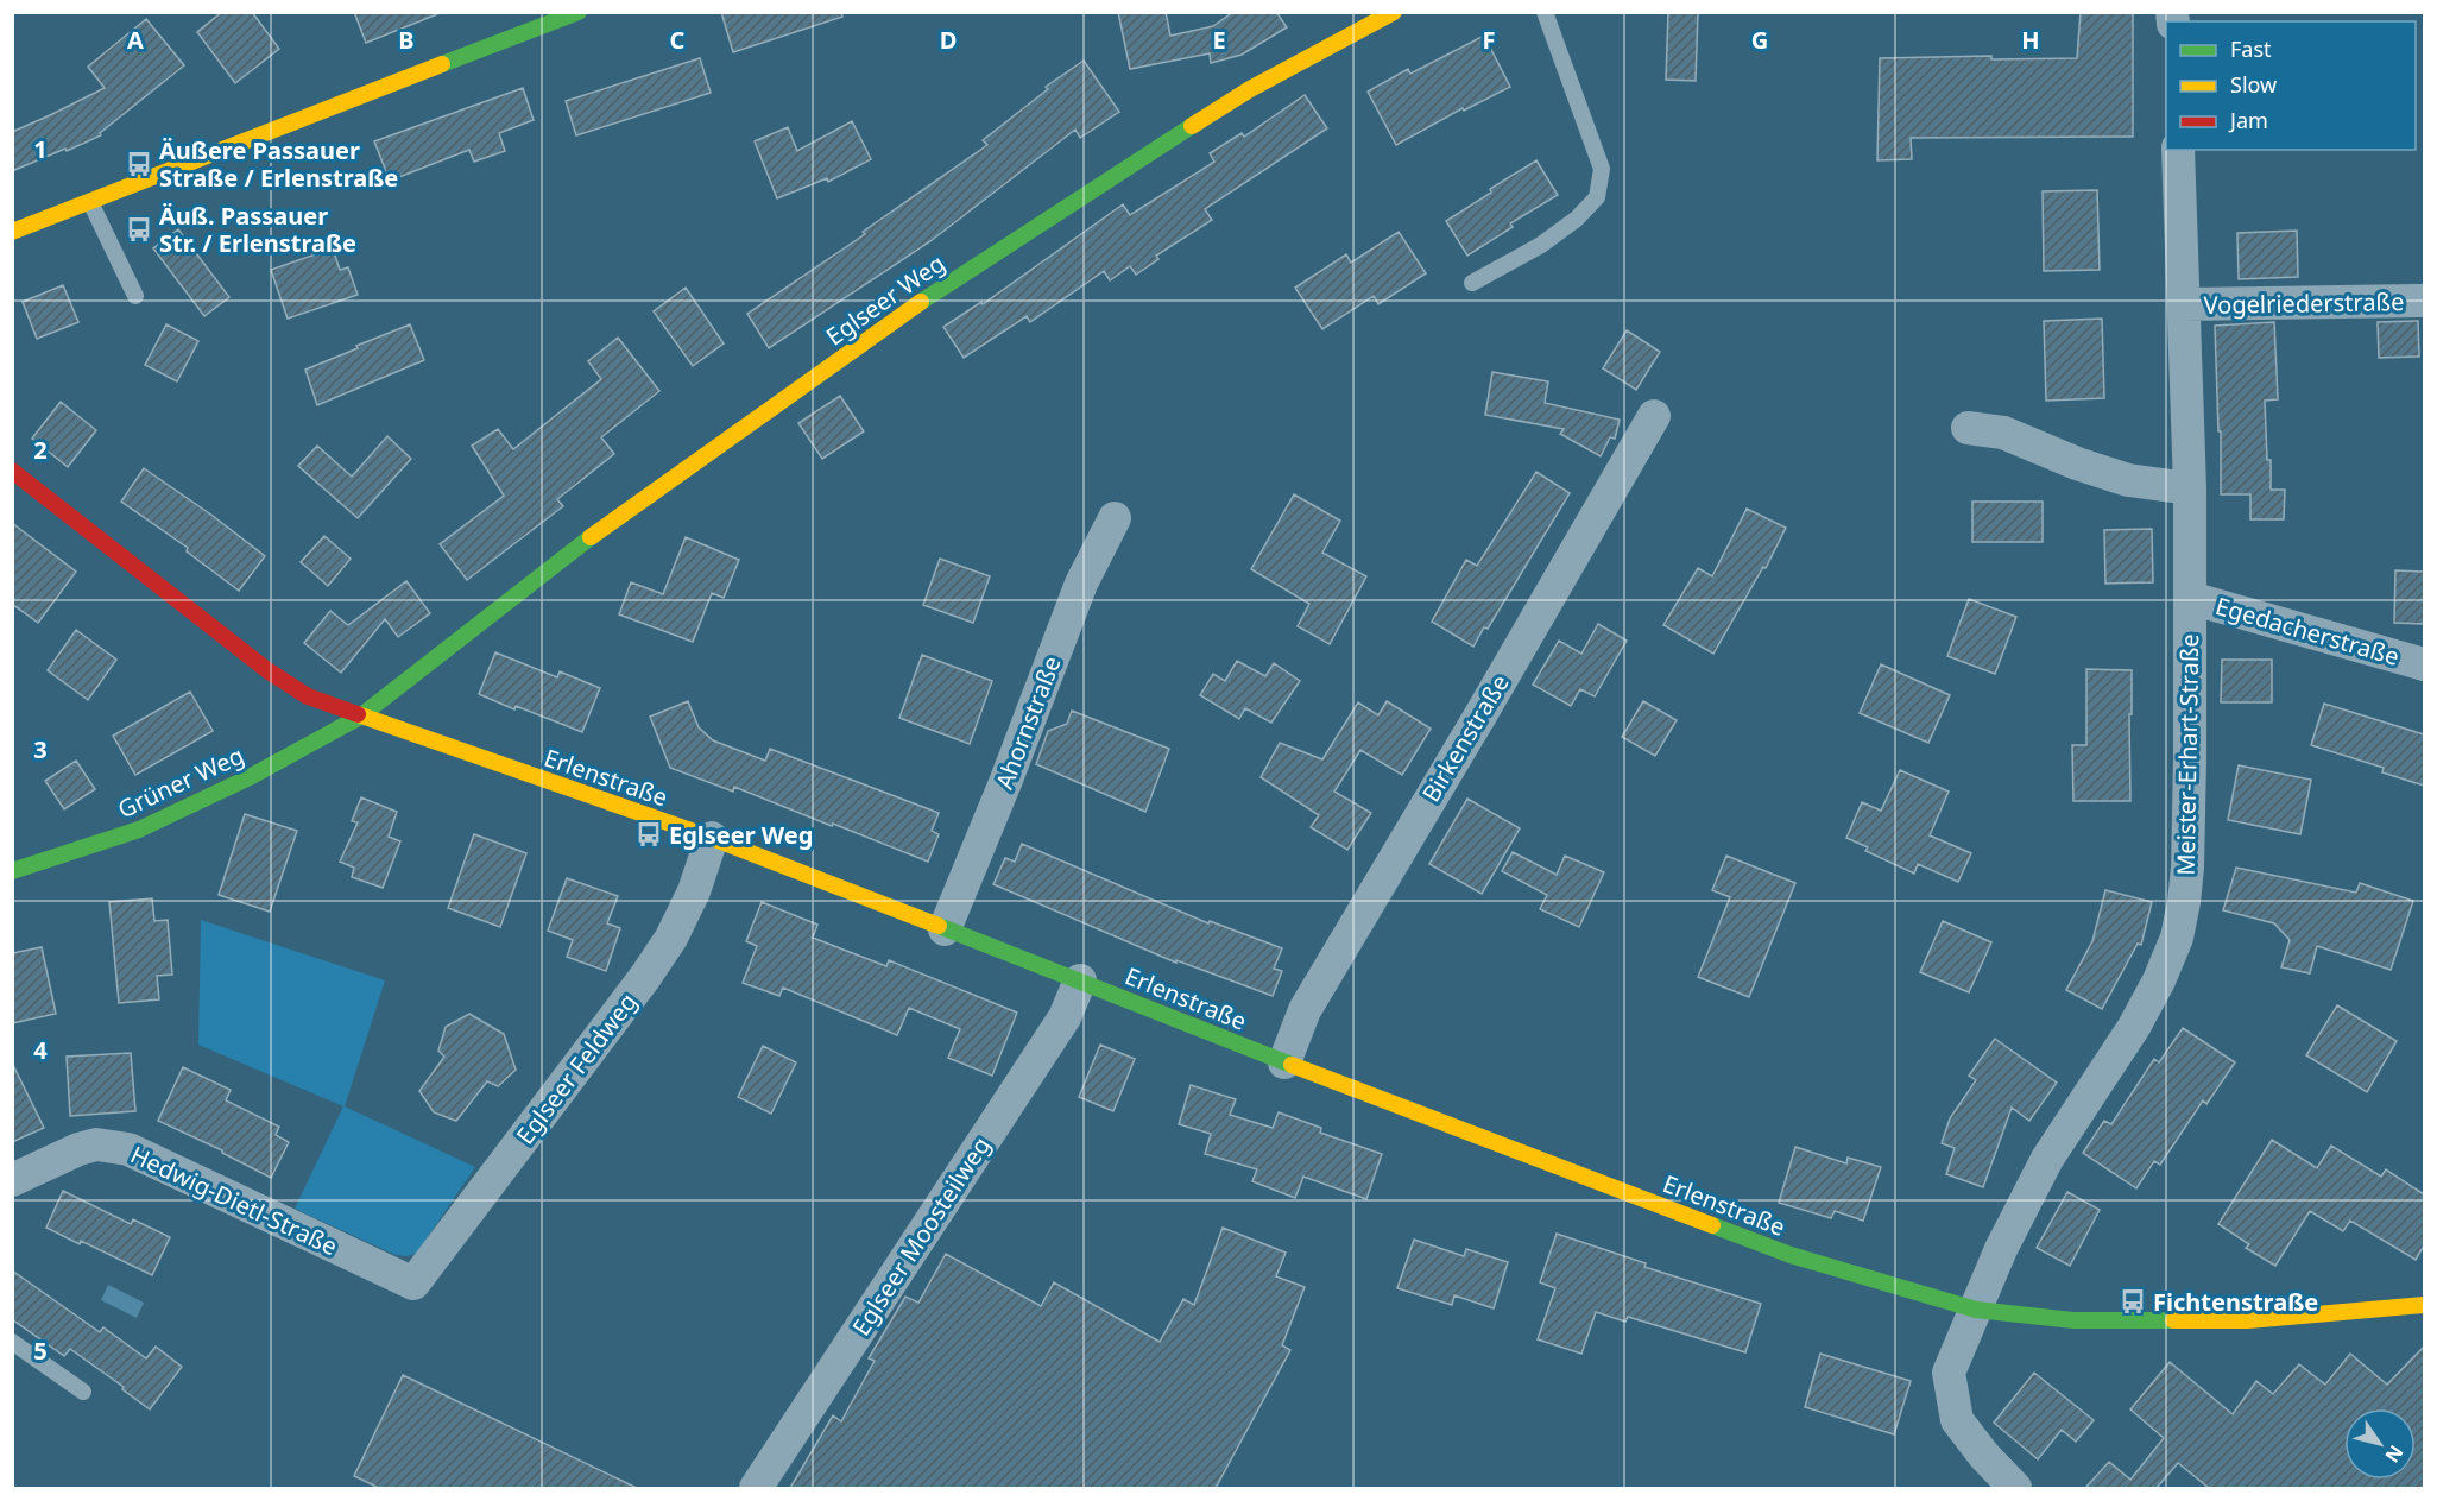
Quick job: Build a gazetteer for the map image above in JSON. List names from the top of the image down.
{
  "streets": {
    "street": [
      "Eglseer Weg",
      "Vogelriederstraße",
      "Egedacherstraße",
      "Ahornstraße",
      "Birkenstraße",
      "Meister-Erhart-Straße",
      "Erlenstraße",
      "Grüner Weg",
      "Eglseer Feldweg",
      "Hedwig-Dietl-Straße",
      "Eglseer Moosteilweg"
    ]
  },
  "crossings": [
    ["Eglseer Weg", "Erlenstraße"],
    ["Eglseer Weg", "Grüner Weg"],
    ["Vogelriederstraße", "Meister-Erhart-Straße"],
    ["Egedacherstraße", "Meister-Erhart-Straße"],
    ["Ahornstraße", "Erlenstraße"],
    ["Birkenstraße", "Erlenstraße"],
    ["Meister-Erhart-Straße", "Erlenstraße"],
    ["Erlenstraße", "Grüner Weg"],
    ["Erlenstraße", "Eglseer Feldweg"],
    ["Erlenstraße", "Eglseer Moosteilweg"],
    ["Eglseer Feldweg", "Hedwig-Dietl-Straße"]
  ],
  "places": {
    "bus stop": [
      "Äußere Passauer Straße / Erlenstraße",
      "Äuß. Passauer Str. / Erlenstraße",
      "Eglseer Weg",
      "Fichtenstraße"
    ]
  },
  "legend": ["Fast", "Slow", "Jam"],
  "north": "bottom right",
  "grid": {
    "columns": [
      "A",
      "B",
      "C",
      "D",
      "E",
      "F",
      "G",
      "H"
    ],
    "rows": [
      "1",
      "2",
      "3",
      "4",
      "5"
    ]
  }
}
